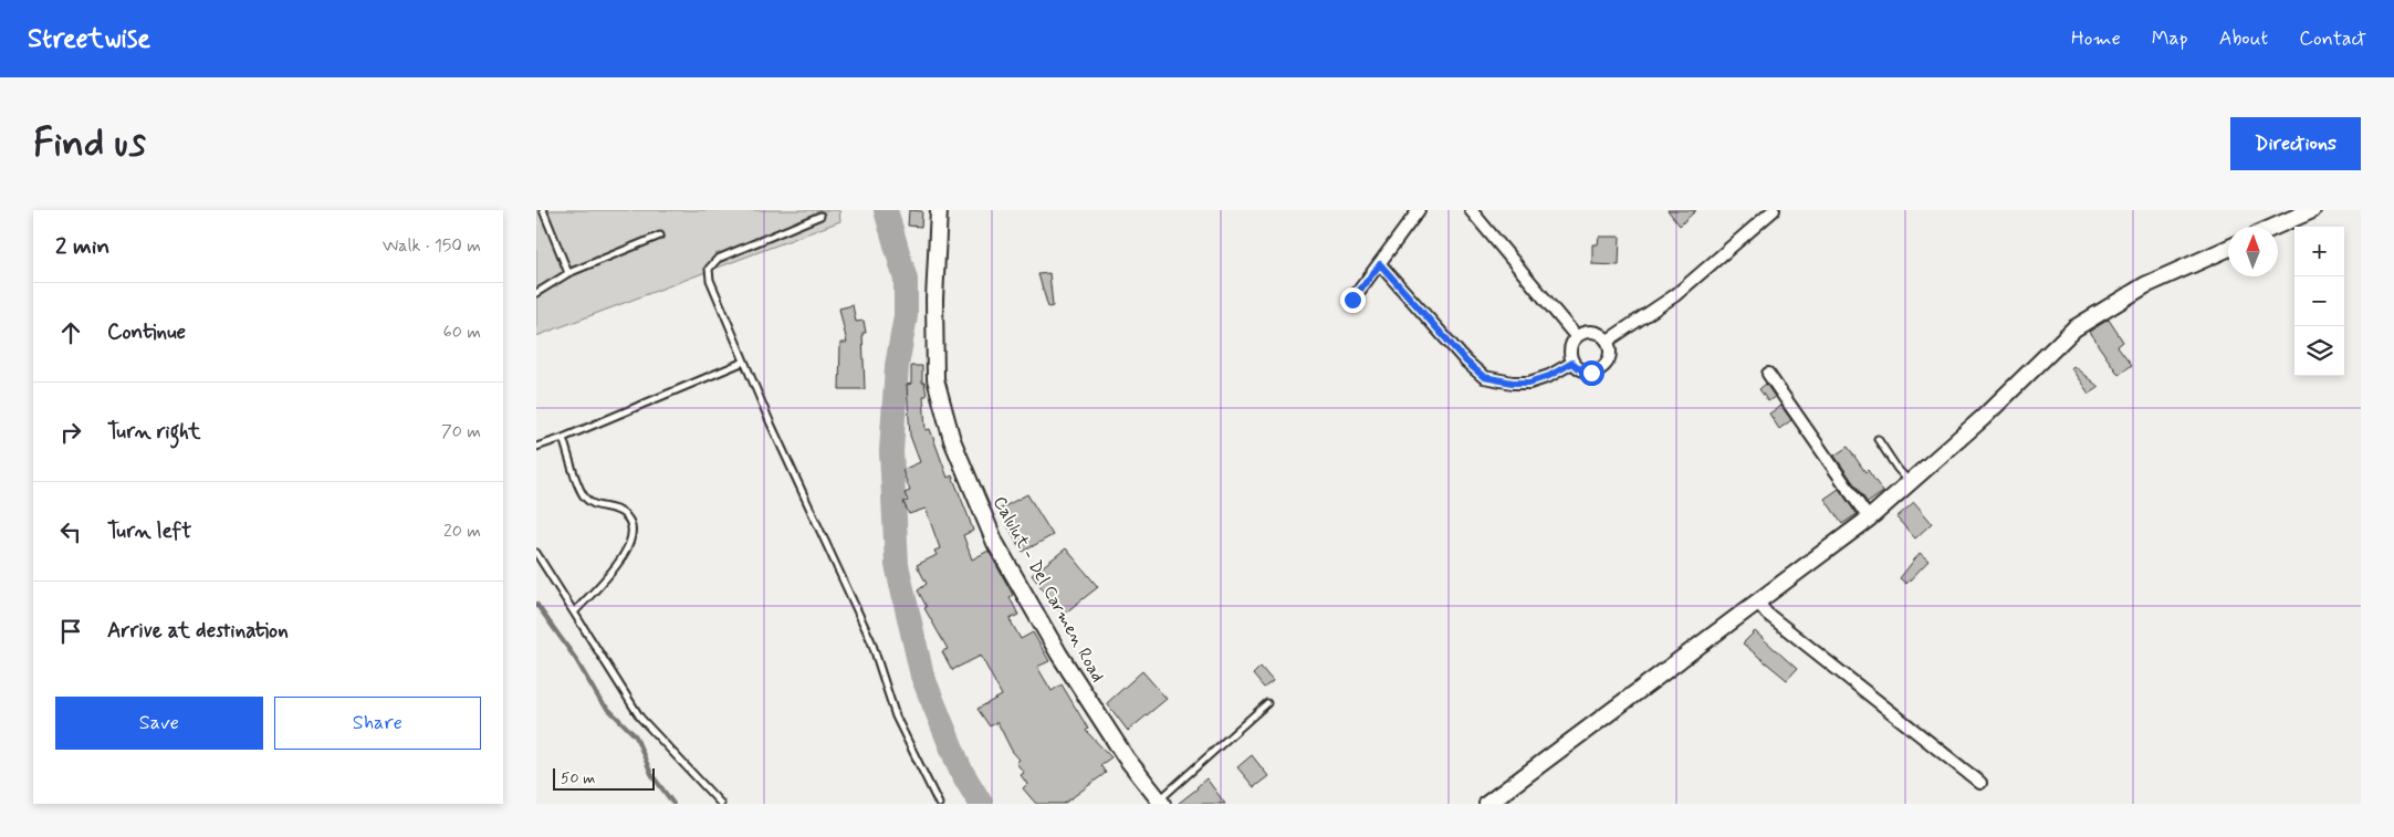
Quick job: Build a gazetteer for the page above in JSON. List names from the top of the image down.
{
  "streets": {
    "main road": ["Calulut - Del Carmen Road"]
  },
  "scale_bar": "50 m",
  "north": "top",
  "page": {
    "header": "Streetwise",
    "nav": [
      "Home",
      "Map",
      "About",
      "Contact"
    ],
    "buttons": [
      "Directions",
      ["Save", "Share"]
    ],
    "title": "Find us",
    "heading": ["2 min", "Walk · 150 m"],
    "map_buttons": ["+", "−"],
    "list": [
      ["Continue", "60 m"],
      ["Turn right", "70 m"],
      ["Turn left", "20 m"],
      "Arrive at destination"
    ],
    "scale": "50 m"
  }
}
